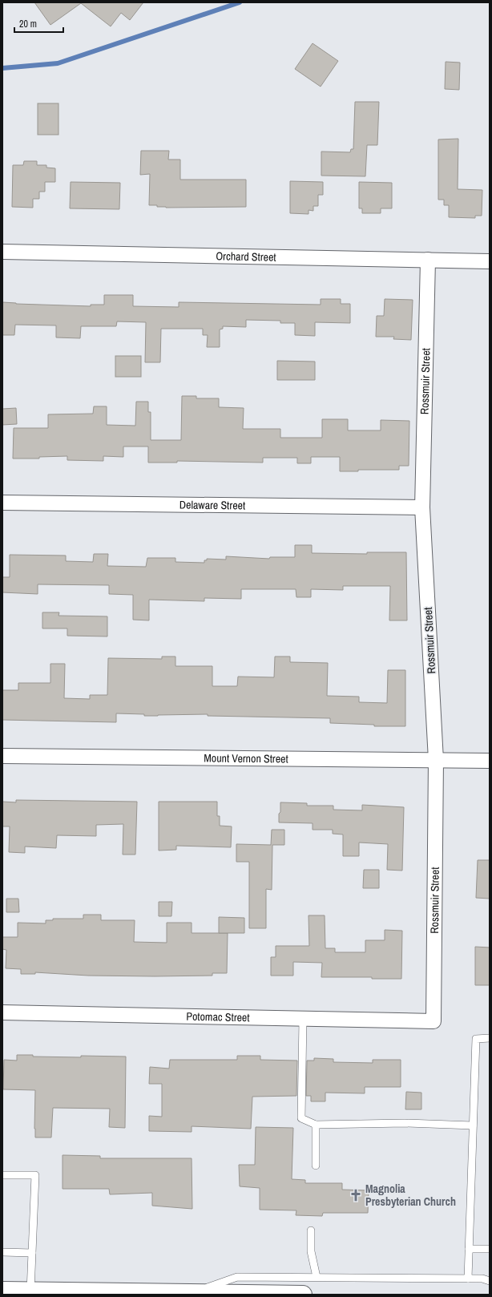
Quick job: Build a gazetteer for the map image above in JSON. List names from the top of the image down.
{
  "streets": {
    "street": [
      "Orchard Street",
      "Rossmuir Street",
      "Delaware Street",
      "Mount Vernon Street",
      "Potomac Street"
    ]
  },
  "crossings": [
    ["Orchard Street", "Rossmuir Street"],
    ["Rossmuir Street", "Delaware Street"],
    ["Rossmuir Street", "Mount Vernon Street"],
    ["Rossmuir Street", "Potomac Street"]
  ],
  "places": {
    "church": ["Magnolia Presbyterian Church"]
  },
  "scale_bar": "20 m"
}
